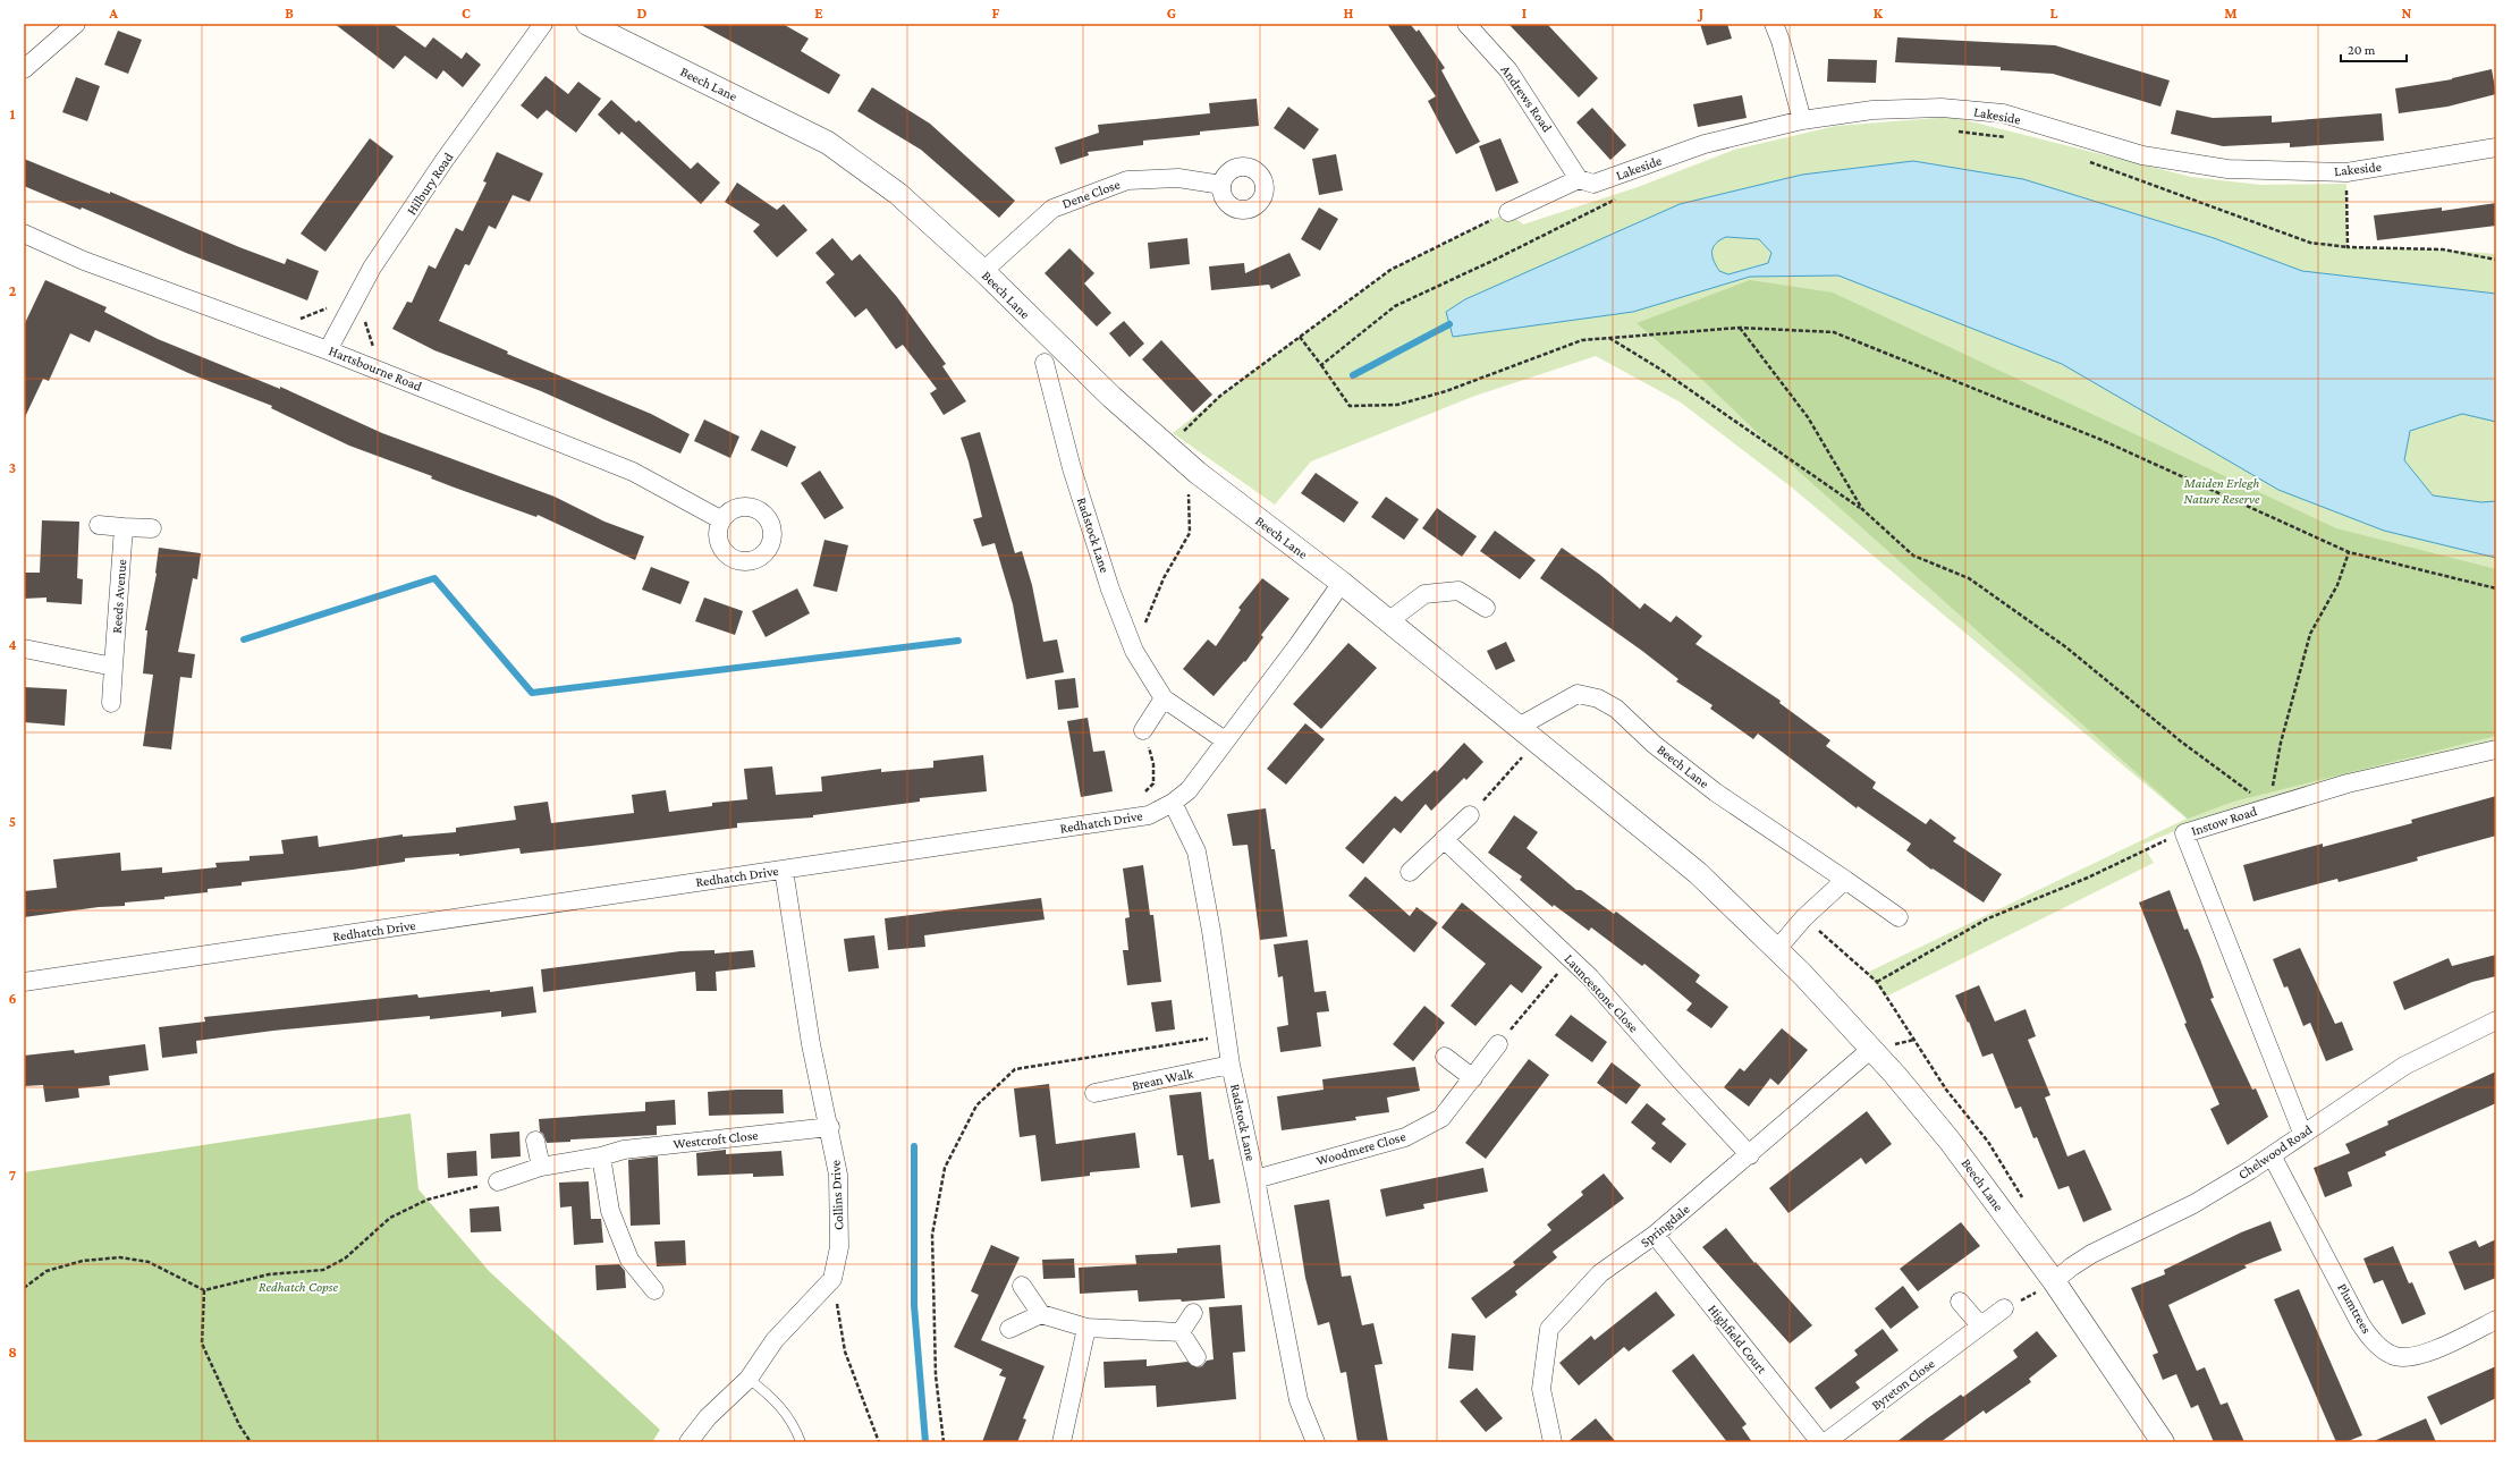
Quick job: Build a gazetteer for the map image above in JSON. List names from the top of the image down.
{
  "streets": {
    "street": [
      "Beech Lane",
      "Andrews Road",
      "Lakeside",
      "Hilbury Road",
      "Dene Close",
      "Hartsbourne Road",
      "Radstock Lane",
      "Reeds Avenue",
      "Instow Road",
      "Redhatch Drive",
      "Launcestone Close",
      "Brean Walk",
      "Westcroft Close",
      "Woodmere Close",
      "Chelwood Road",
      "Collins Drive",
      "Springdale",
      "Plumtrees",
      "Highfield Court",
      "Byreton Close"
    ]
  },
  "crossings": [
    ["Beech Lane", "Dene Close"],
    ["Beech Lane", "Redhatch Drive"],
    ["Beech Lane", "Chelwood Road"],
    ["Beech Lane", "Springdale"],
    ["Andrews Road", "Lakeside"],
    ["Hilbury Road", "Hartsbourne Road"],
    ["Radstock Lane", "Redhatch Drive"],
    ["Radstock Lane", "Brean Walk"],
    ["Radstock Lane", "Woodmere Close"],
    ["Instow Road", "Chelwood Road"],
    ["Redhatch Drive", "Collins Drive"],
    ["Launcestone Close", "Springdale"],
    ["Westcroft Close", "Collins Drive"],
    ["Chelwood Road", "Plumtrees"],
    ["Springdale", "Highfield Court"]
  ],
  "parks": ["Maiden Erlegh Nature Reserve", "Redhatch Copse"],
  "scale_bar": "20 m",
  "grid": {
    "columns": [
      "A",
      "B",
      "C",
      "D",
      "E",
      "F",
      "G",
      "H",
      "I",
      "J",
      "K",
      "L",
      "M",
      "N"
    ],
    "rows": [
      "1",
      "2",
      "3",
      "4",
      "5",
      "6",
      "7",
      "8"
    ]
  }
}
